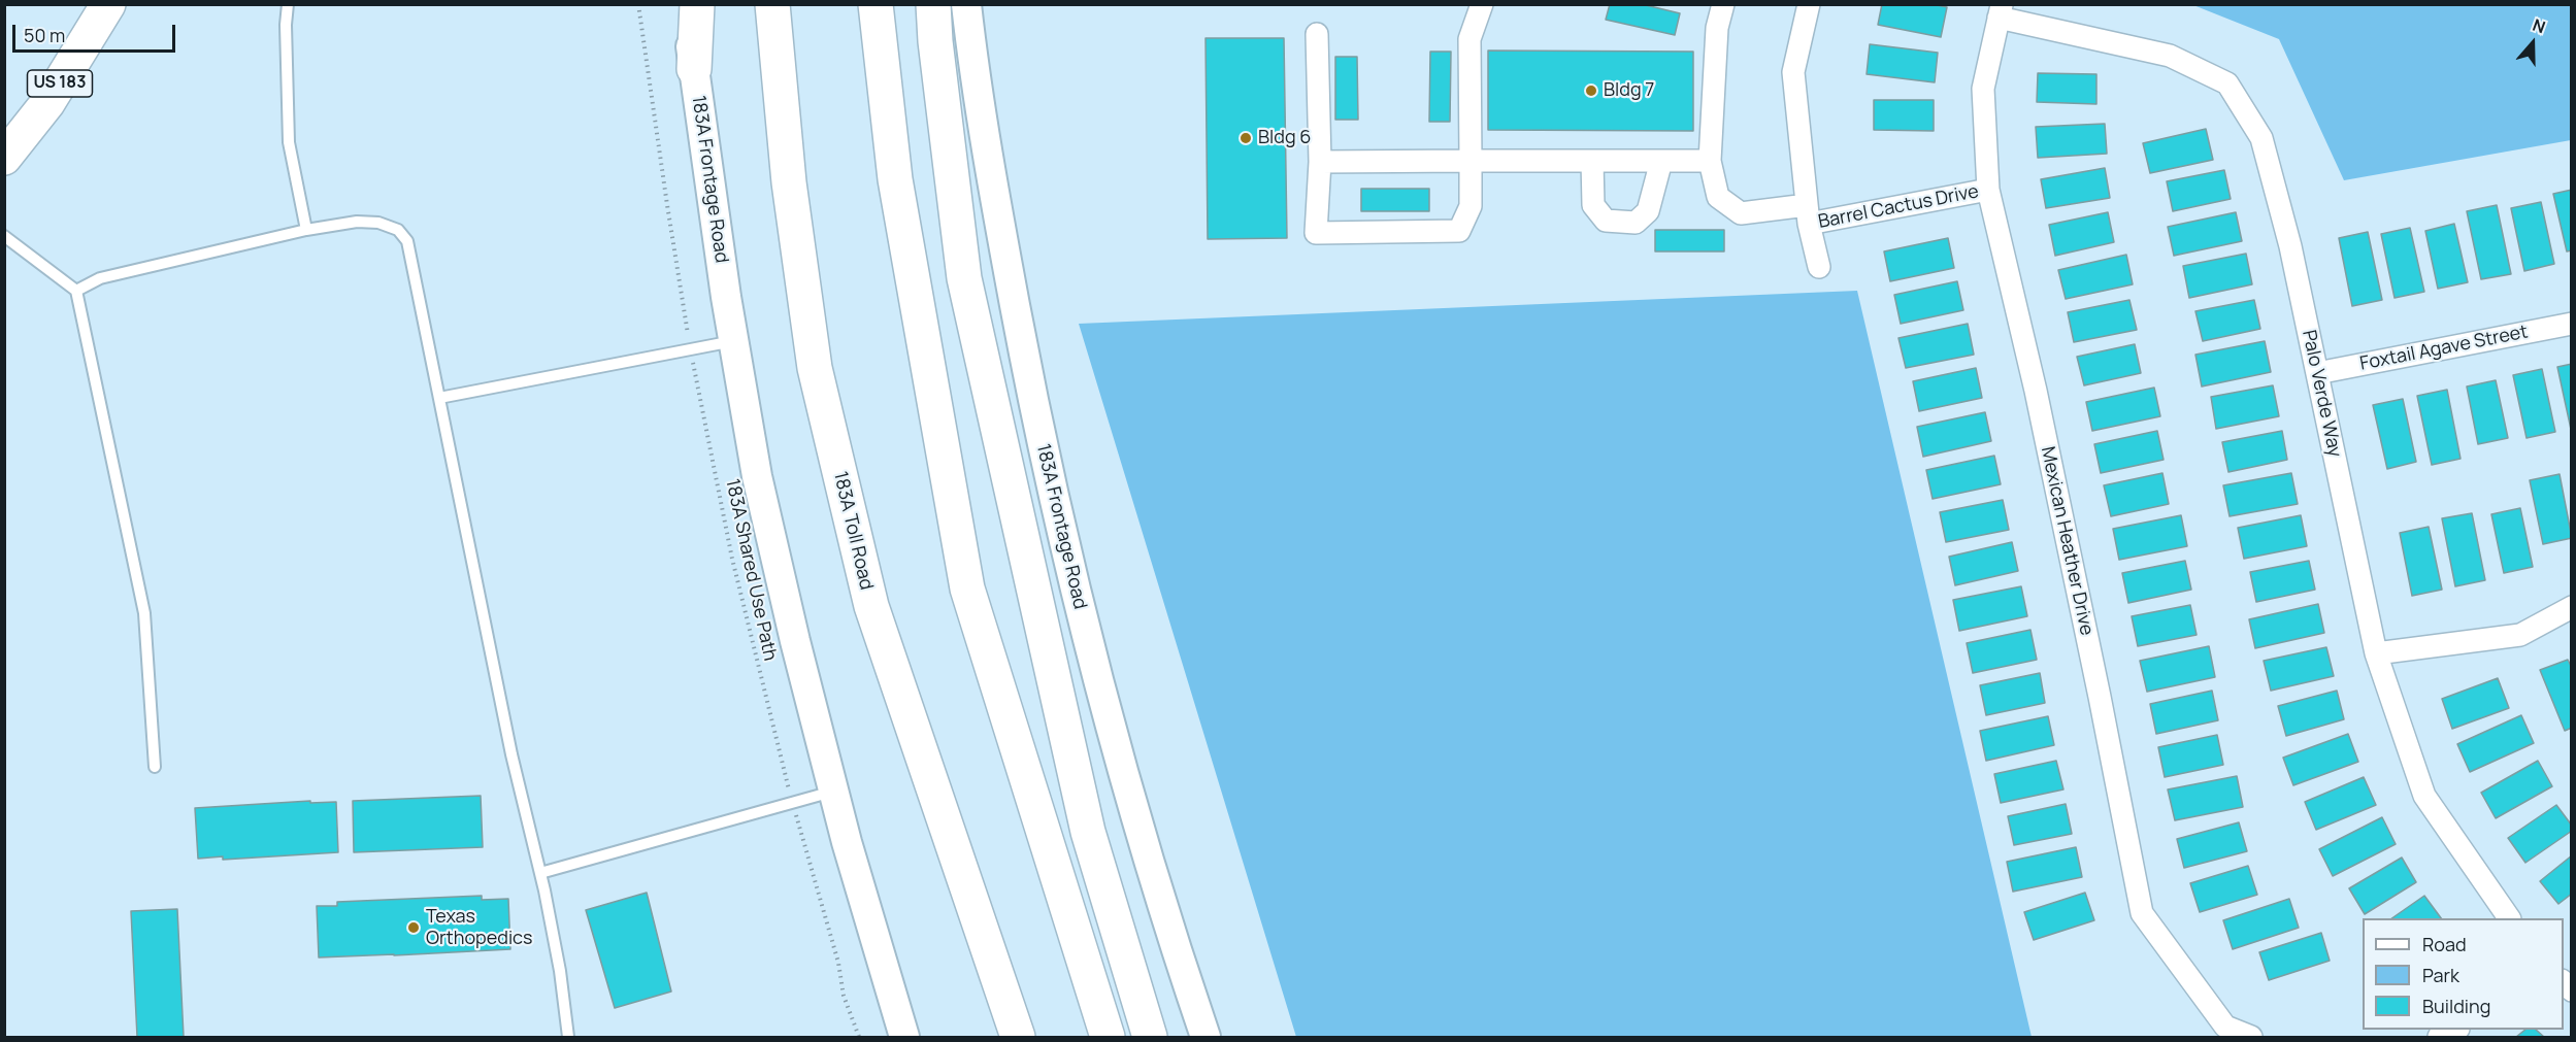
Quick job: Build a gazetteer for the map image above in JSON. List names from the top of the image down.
{
  "streets": {
    "main road": ["US 183", "183A Frontage Road", "183A Toll Road"],
    "street": [
      "Barrel Cactus Drive",
      "Foxtail Agave Street",
      "Palo Verde Way",
      "Mexican Heather Drive"
    ],
    "path": ["183A Shared Use Path"]
  },
  "crossings": [
    ["Barrel Cactus Drive", "Mexican Heather Drive"],
    ["Foxtail Agave Street", "Palo Verde Way"],
    ["Palo Verde Way", "Mexican Heather Drive"]
  ],
  "places": ["Bldg 7", "Bldg 6", "Texas Orthopedics"],
  "legend": ["Road", "Park", "Building"],
  "scale_bar": "50 m",
  "north": "top"
}
